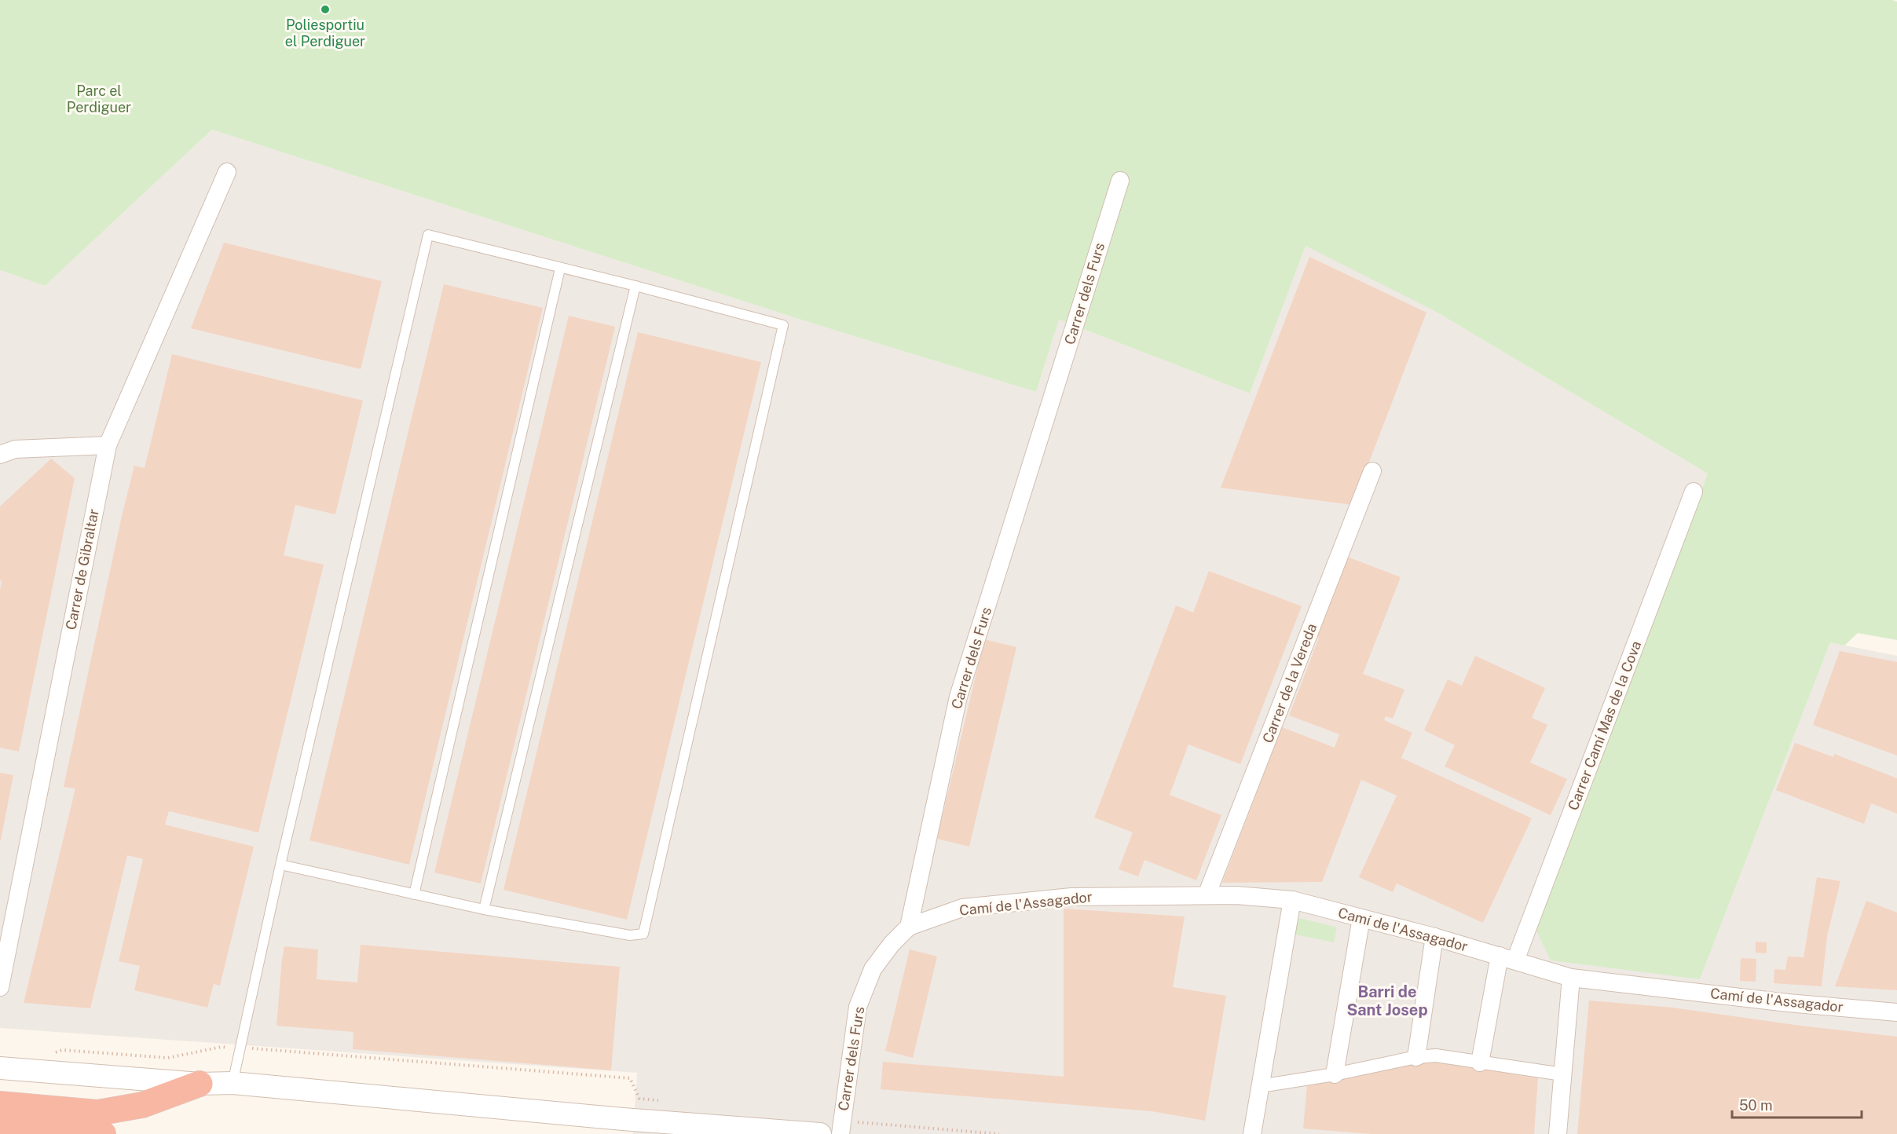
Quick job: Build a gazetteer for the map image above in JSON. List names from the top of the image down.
{
  "streets": {
    "street": [
      "Carrer dels Furs",
      "Carrer de Gibraltar",
      "Carrer de la Vereda",
      "Carrer Camí Mas de la Cova",
      "Camí de l'Assagador"
    ]
  },
  "crossings": [
    ["Carrer dels Furs", "Camí de l'Assagador"],
    ["Carrer de la Vereda", "Camí de l'Assagador"],
    ["Carrer Camí Mas de la Cova", "Camí de l'Assagador"]
  ],
  "districts": ["Barri de Sant Josep"],
  "parks": ["Parc el Perdiguer"],
  "places": ["Poliesportiu el Perdiguer"],
  "scale_bar": "50 m"
}
